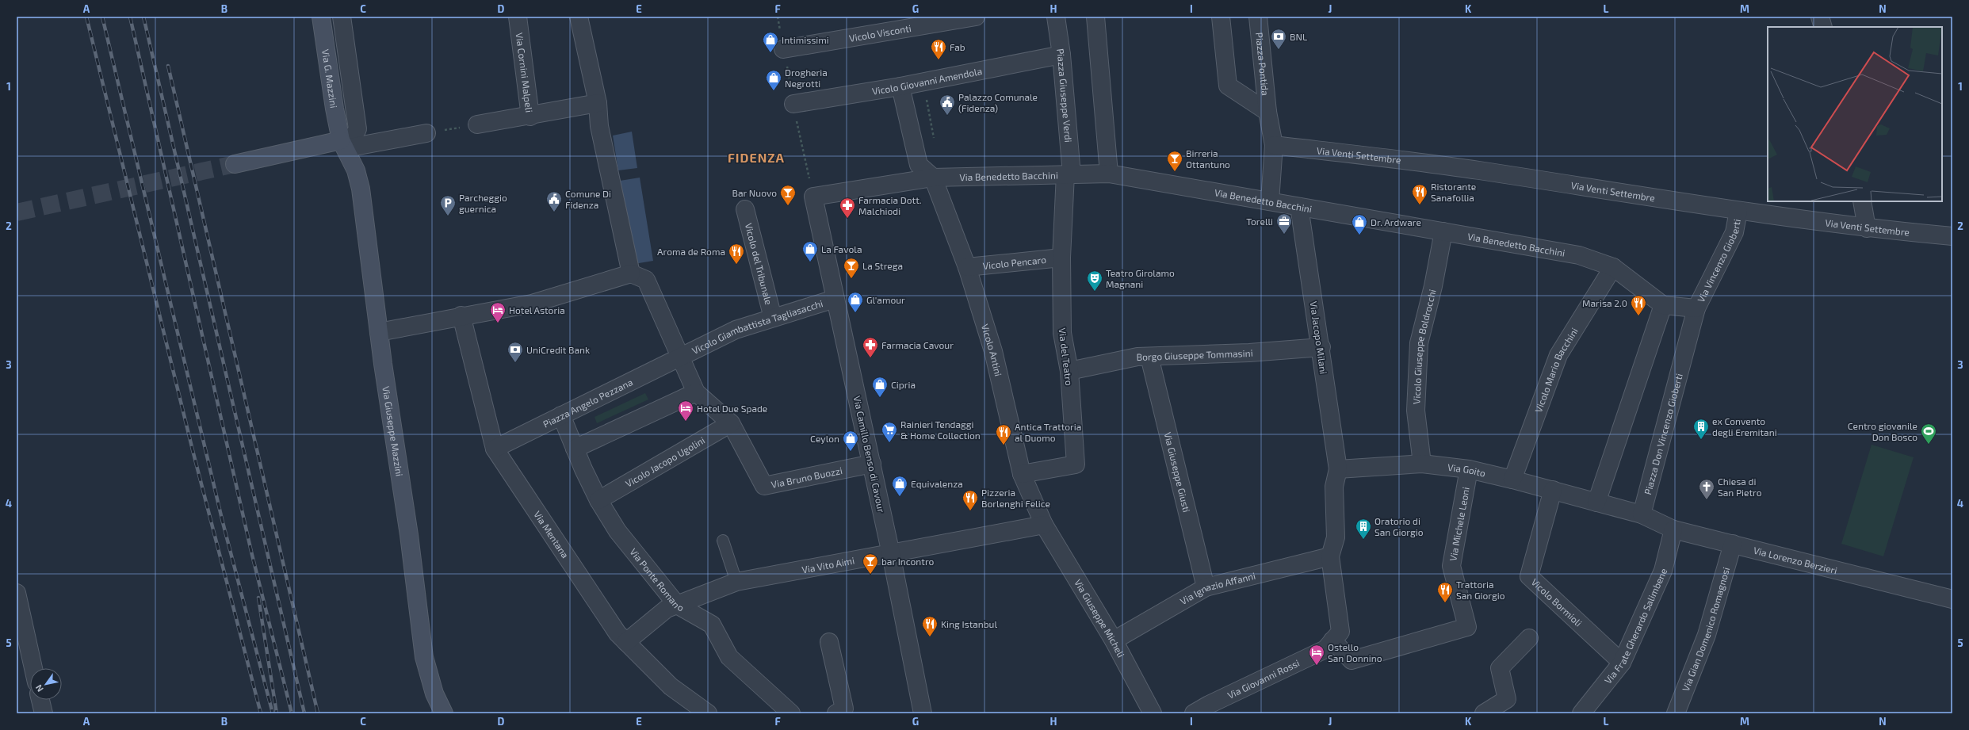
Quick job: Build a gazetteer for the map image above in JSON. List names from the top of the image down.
{
  "streets": {
    "street": [
      "Vicolo Visconti",
      "Piazza Pontida",
      "Via Cornini Malpeli",
      "Via G. Mazzini",
      "Vicolo Giovanni Amendola",
      "Piazza Giuseppe Verdi",
      "Via Venti Settembre",
      "Via Benedetto Bacchini",
      "Via Vincenzo Gioberti",
      "Vicolo Pencaro",
      "Vicolo del Tribunale",
      "Vicolo Giambattista Tagliasacchi",
      "Via Jacopo Milani",
      "Vicolo Giuseppe Boldrocchi",
      "Vicolo Antini",
      "Borgo Giuseppe Tommasini",
      "Via del Teatro",
      "Vicolo Mario Bacchini",
      "Piazza Angelo Pezzana",
      "Via Giuseppe Mazzini",
      "Piazza Don Vincenzo Gioberti",
      "Via Camillo Benso di Cavour",
      "Vicolo Jacopo Ugolini",
      "Via Goito",
      "Via Giuseppe Giusti",
      "Via Bruno Buozzi",
      "Via Michele Leoni",
      "Via Mentana",
      "Via Lorenzo Berzieri",
      "Via Vito Aimi",
      "Via Ponte Romano",
      "Via Ignazio Affanni",
      "Vicolo Bormioli",
      "Via Giuseppe Micheli",
      "Via Frate Gherardo Salimbene",
      "Via Gian Domenico Romagnosi",
      "Via Giovanni Rossi"
    ]
  },
  "crossings": [
    ["Piazza Pontida", "Via Venti Settembre"],
    ["Piazza Pontida", "Via Benedetto Bacchini"],
    ["Via G. Mazzini", "Via Giuseppe Mazzini"],
    ["Vicolo Giovanni Amendola", "Piazza Giuseppe Verdi"],
    ["Piazza Giuseppe Verdi", "Via Benedetto Bacchini"],
    ["Piazza Giuseppe Verdi", "Via del Teatro"],
    ["Via Venti Settembre", "Via Vincenzo Gioberti"],
    ["Via Benedetto Bacchini", "Via Vincenzo Gioberti"],
    ["Via Benedetto Bacchini", "Via Jacopo Milani"],
    ["Via Benedetto Bacchini", "Vicolo Giuseppe Boldrocchi"],
    ["Via Benedetto Bacchini", "Vicolo Antini"],
    ["Via Benedetto Bacchini", "Via del Teatro"],
    ["Via Benedetto Bacchini", "Vicolo Mario Bacchini"],
    ["Via Benedetto Bacchini", "Piazza Don Vincenzo Gioberti"],
    ["Via Benedetto Bacchini", "Via Camillo Benso di Cavour"],
    ["Via Vincenzo Gioberti", "Piazza Don Vincenzo Gioberti"],
    ["Vicolo Pencaro", "Vicolo Antini"],
    ["Vicolo Pencaro", "Via del Teatro"],
    ["Vicolo del Tribunale", "Vicolo Giambattista Tagliasacchi"],
    ["Vicolo Giambattista Tagliasacchi", "Piazza Angelo Pezzana"],
    ["Vicolo Giambattista Tagliasacchi", "Via Camillo Benso di Cavour"],
    ["Vicolo Giambattista Tagliasacchi", "Via Bruno Buozzi"],
    ["Via Jacopo Milani", "Borgo Giuseppe Tommasini"],
    ["Via Jacopo Milani", "Via Goito"],
    ["Via Jacopo Milani", "Via Giovanni Rossi"],
    ["Vicolo Giuseppe Boldrocchi", "Via Goito"],
    ["Vicolo Antini", "Via del Teatro"],
    ["Vicolo Antini", "Via Vito Aimi"],
    ["Vicolo Antini", "Via Giuseppe Micheli"],
    ["Borgo Giuseppe Tommasini", "Via del Teatro"],
    ["Borgo Giuseppe Tommasini", "Via Giuseppe Giusti"],
    ["Vicolo Mario Bacchini", "Via Goito"],
    ["Piazza Angelo Pezzana", "Via Bruno Buozzi"],
    ["Piazza Angelo Pezzana", "Via Mentana"],
    ["Piazza Angelo Pezzana", "Via Ponte Romano"],
    ["Piazza Don Vincenzo Gioberti", "Via Lorenzo Berzieri"],
    ["Via Camillo Benso di Cavour", "Via Bruno Buozzi"],
    ["Via Camillo Benso di Cavour", "Via Vito Aimi"],
    ["Vicolo Jacopo Ugolini", "Via Bruno Buozzi"],
    ["Vicolo Jacopo Ugolini", "Via Ponte Romano"],
    ["Via Goito", "Via Michele Leoni"],
    ["Via Goito", "Vicolo Bormioli"],
    ["Via Goito", "Via Giovanni Rossi"],
    ["Via Giuseppe Giusti", "Via Ignazio Affanni"],
    ["Via Michele Leoni", "Via Giovanni Rossi"],
    ["Via Mentana", "Via Vito Aimi"],
    ["Via Lorenzo Berzieri", "Via Frate Gherardo Salimbene"],
    ["Via Lorenzo Berzieri", "Via Gian Domenico Romagnosi"],
    ["Via Vito Aimi", "Via Ponte Romano"],
    ["Via Vito Aimi", "Via Giuseppe Micheli"],
    ["Via Ignazio Affanni", "Via Giuseppe Micheli"],
    ["Via Ignazio Affanni", "Via Giovanni Rossi"],
    ["Vicolo Bormioli", "Via Frate Gherardo Salimbene"]
  ],
  "districts": ["FIDENZA"],
  "places": {
    "bank": ["BNL", "UniCredit Bank"],
    "shop": [
      "Intimissimi",
      "Drogheria Negrotti",
      "Dr. Ardware",
      "La Favola",
      "Gl'amour",
      "Cipria",
      "Ceylon",
      "Equivalenza"
    ],
    "restaurant": [
      "Fab",
      "Ristorante Sanafollia",
      "Aroma de Roma",
      "Marisa 2.0",
      "Antica Trattoria al Duomo",
      "Pizzeria Borlenghi Felice",
      "Trattoria San Giorgio",
      "King Istanbul"
    ],
    "public building": ["Palazzo Comunale (Fidenza)", "Comune Di Fidenza"],
    "bar": [
      "Birreria Ottantuno",
      "Bar Nuovo",
      "La Strega",
      "bar Incontro"
    ],
    "parking": ["Parcheggio guernica"],
    "pharmacy": ["Farmacia Dott. Malchiodi", "Farmacia Cavour"],
    "office": ["Torelli"],
    "theatre": ["Teatro Girolamo Magnani"],
    "hotel": ["Hotel Astoria", "Hotel Due Spade", "Ostello San Donnino"],
    "building": ["ex Convento degli Eremitani", "Oratorio di San Giorgio"],
    "supermarket": ["Rainieri Tendaggi & Home Collection"],
    "sports": ["Centro giovanile Don Bosco"],
    "church": ["Chiesa di San Pietro"]
  },
  "north": "bottom left",
  "grid": {
    "columns": [
      "A",
      "B",
      "C",
      "D",
      "E",
      "F",
      "G",
      "H",
      "I",
      "J",
      "K",
      "L",
      "M",
      "N"
    ],
    "rows": [
      "1",
      "2",
      "3",
      "4",
      "5"
    ]
  }
}
